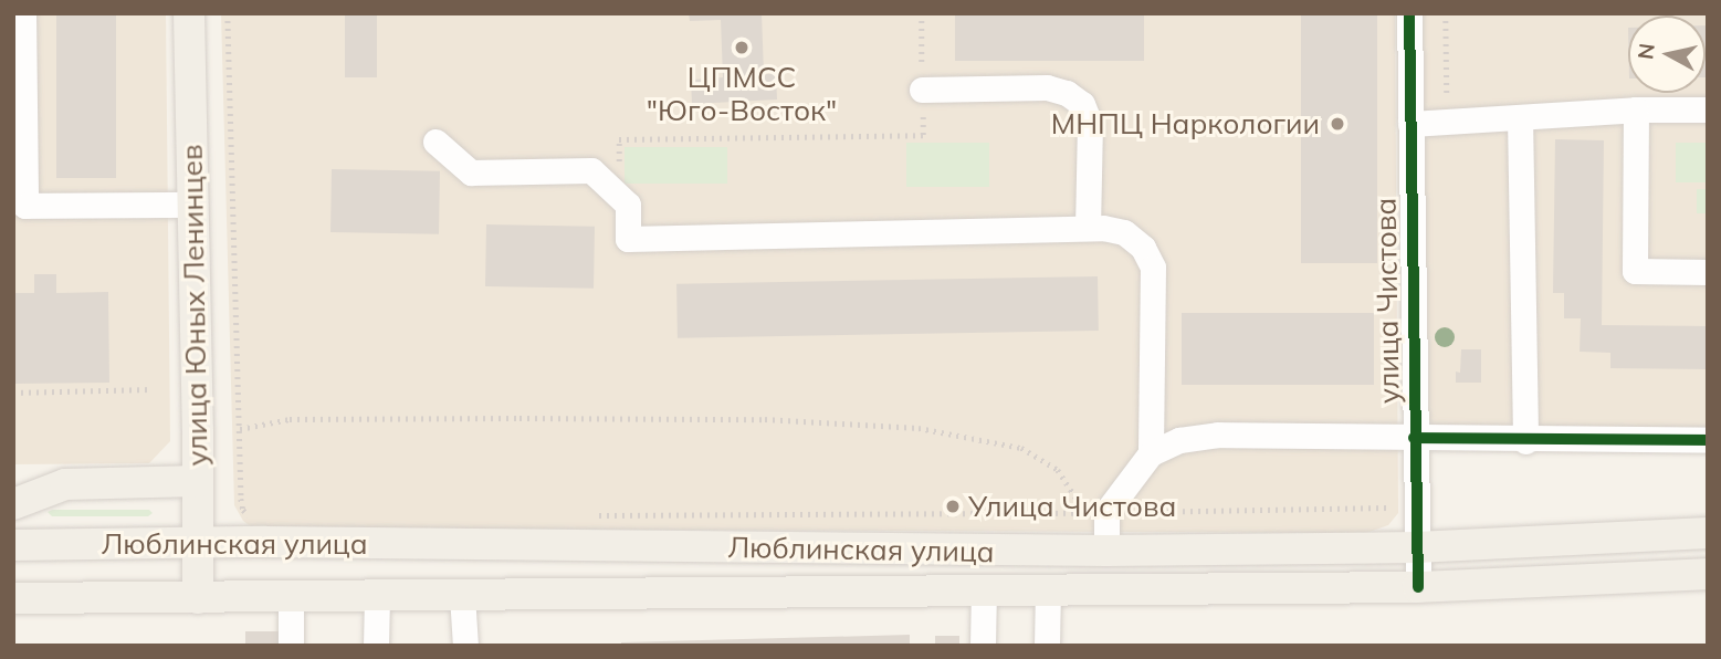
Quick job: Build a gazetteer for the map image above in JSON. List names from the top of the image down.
{
  "streets": {
    "main road": ["улица Юных Ленинцев", "Люблинская улица"],
    "street": ["улица Чистова"]
  },
  "crossings": [
    ["улица Чистова", "Люблинская улица"],
    ["улица Юных Ленинцев", "Люблинская улица"]
  ],
  "places": ["ЦПМСС \"Юго-Восток\"", "МНПЦ Наркологии", "Улица Чистова"],
  "north": "left"
}
